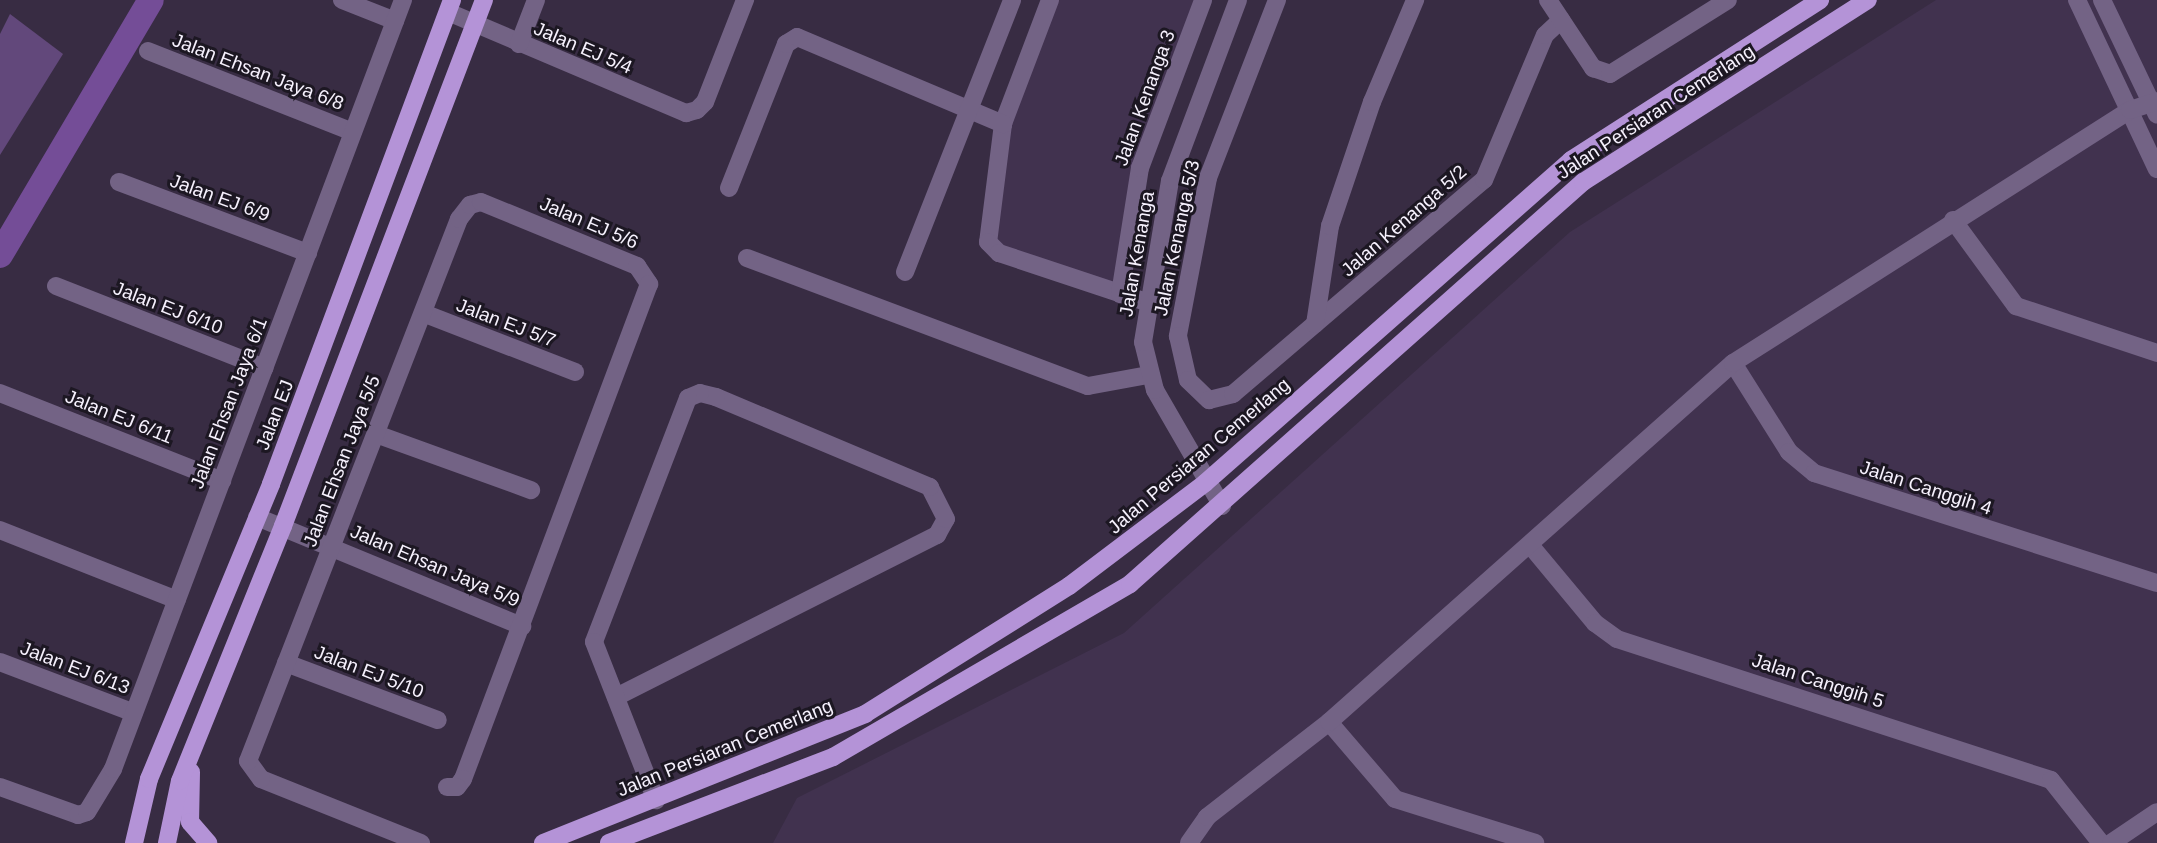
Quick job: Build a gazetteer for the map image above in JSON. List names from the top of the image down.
{
  "streets": {
    "main road": ["Jalan Persiaran Cemerlang", "Jalan EJ"],
    "street": [
      "Jalan EJ 5/4",
      "Jalan Ehsan Jaya 6/8",
      "Jalan Kenanga 3",
      "Jalan EJ 6/9",
      "Jalan Kenanga 5/2",
      "Jalan EJ 5/6",
      "Jalan Kenanga 5/3",
      "Jalan Kenanga",
      "Jalan EJ 6/10",
      "Jalan EJ 5/7",
      "Jalan Ehsan Jaya 6/1",
      "Jalan EJ 6/11",
      "Jalan Ehsan Jaya 5/5",
      "Jalan Canggih 4",
      "Jalan Ehsan Jaya 5/9",
      "Jalan EJ 6/13",
      "Jalan EJ 5/10",
      "Jalan Canggih 5"
    ]
  },
  "crossings": [
    ["Jalan EJ 5/4", "Jalan EJ"],
    ["Jalan Ehsan Jaya 6/8", "Jalan Ehsan Jaya 6/1"],
    ["Jalan Persiaran Cemerlang", "Jalan Kenanga"],
    ["Jalan EJ 6/9", "Jalan Ehsan Jaya 6/1"],
    ["Jalan Kenanga 5/2", "Jalan Kenanga 5/3"],
    ["Jalan EJ 5/6", "Jalan Ehsan Jaya 5/5"],
    ["Jalan EJ 5/6", "Jalan Ehsan Jaya 5/9"],
    ["Jalan EJ 6/10", "Jalan Ehsan Jaya 6/1"],
    ["Jalan EJ 5/7", "Jalan Ehsan Jaya 5/5"],
    ["Jalan Ehsan Jaya 6/1", "Jalan EJ 6/11"],
    ["Jalan Ehsan Jaya 6/1", "Jalan EJ 6/13"],
    ["Jalan EJ", "Jalan Ehsan Jaya 5/9"],
    ["Jalan Ehsan Jaya 5/5", "Jalan Ehsan Jaya 5/9"],
    ["Jalan Ehsan Jaya 5/5", "Jalan EJ 5/10"]
  ]
}
